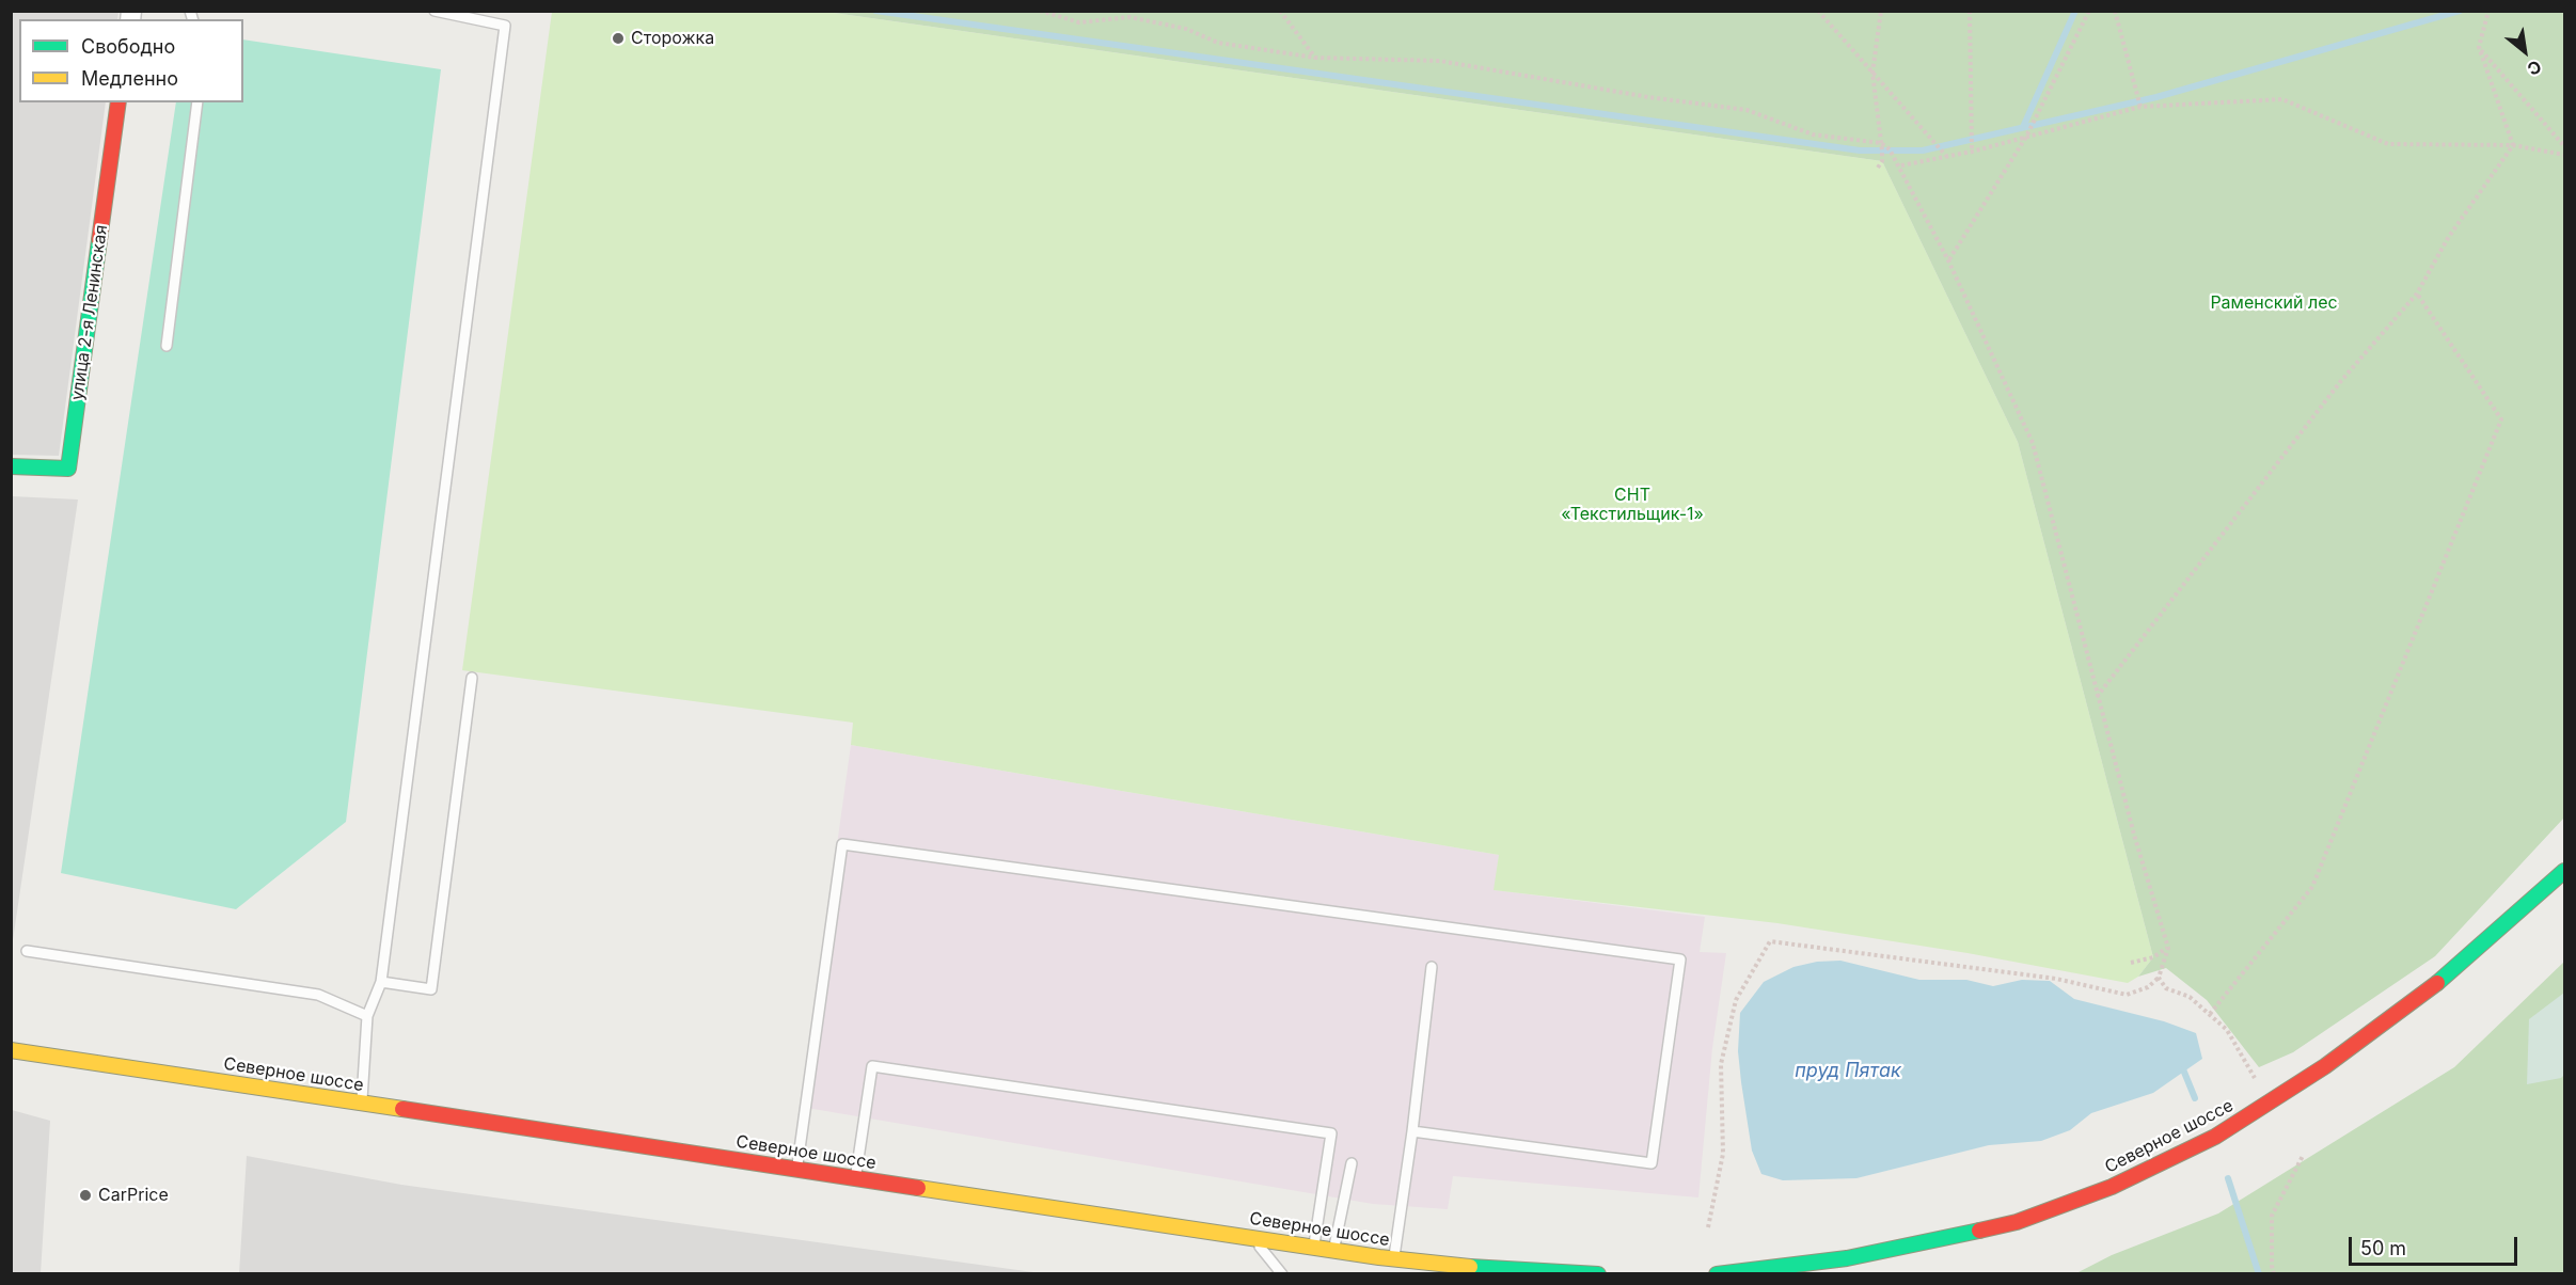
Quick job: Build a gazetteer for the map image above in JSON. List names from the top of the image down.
{
  "streets": {
    "main road": ["улица 2-я Ленинская", "Северное шоссе"]
  },
  "water": ["пруд Пятак"],
  "parks": ["Раменский лес", "СНТ «Текстильщик-1»"],
  "places": ["Сторожка", "CarPrice"],
  "legend": ["Свободно", "Медленно"],
  "scale_bar": "50 m",
  "north": "bottom right"
}
